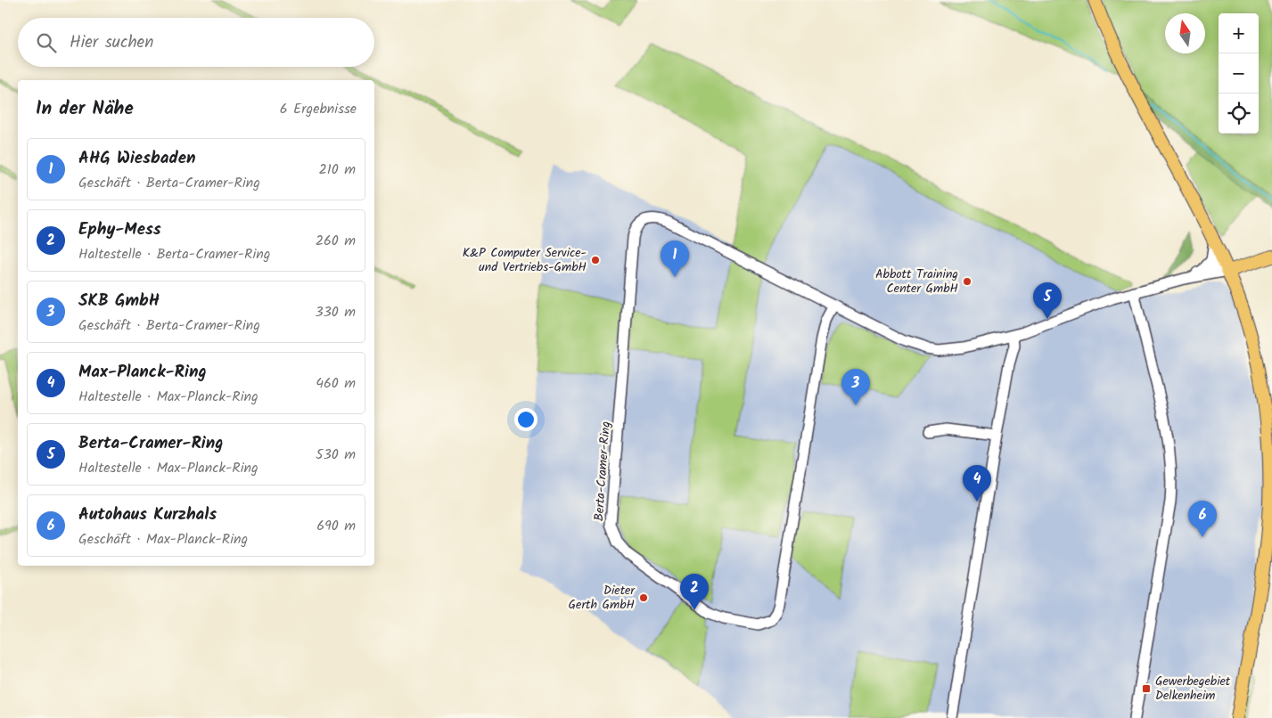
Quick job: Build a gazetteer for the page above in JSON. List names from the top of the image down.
{
  "streets": {
    "street": ["Berta-Cramer-Ring"]
  },
  "places": {
    "other": ["K&P Computer Service- und Vertriebs-GmbH", "Abbott Training Center GmbH", "Dieter Gerth GmbH"],
    "transit": ["Gewerbegebiet Delkenheim"]
  },
  "north": "top",
  "page": {
    "map_buttons": ["+", "−"],
    "search": "Hier suchen",
    "heading": ["In der Nähe", "6 Ergebnisse"],
    "list": [
      {
        "mark": "1",
        "name": "AHG Wiesbaden",
        "note": "Geschäft · Berta-Cramer-Ring",
        "value": "210 m"
      },
      {
        "mark": "2",
        "name": "Ephy-Mess",
        "note": "Haltestelle · Berta-Cramer-Ring",
        "value": "260 m"
      },
      {
        "mark": "3",
        "name": "SKB GmbH",
        "note": "Geschäft · Berta-Cramer-Ring",
        "value": "330 m"
      },
      {
        "mark": "4",
        "name": "Max-Planck-Ring",
        "note": "Haltestelle · Max-Planck-Ring",
        "value": "460 m"
      },
      {
        "mark": "5",
        "name": "Berta-Cramer-Ring",
        "note": "Haltestelle · Max-Planck-Ring",
        "value": "530 m"
      },
      {
        "mark": "6",
        "name": "Autohaus Kurzhals",
        "note": "Geschäft · Max-Planck-Ring",
        "value": "690 m"
      }
    ],
    "pins": [
      "1",
      "5",
      "3",
      "4",
      "6",
      "2"
    ]
  }
}
